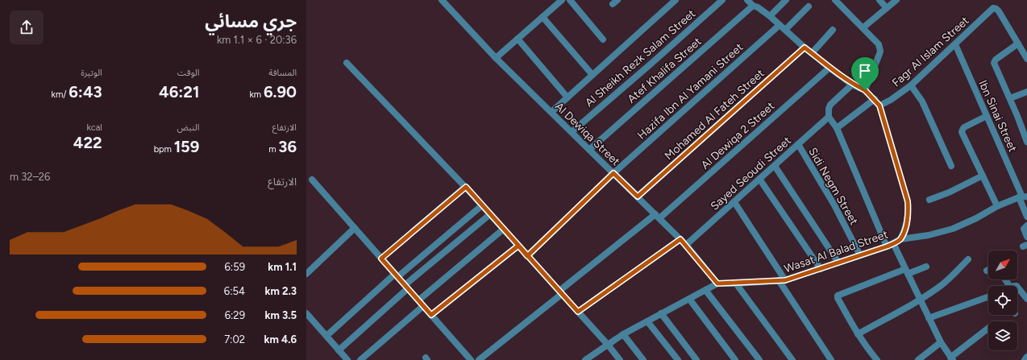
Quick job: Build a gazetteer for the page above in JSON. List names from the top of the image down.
{
  "streets": {
    "street": [
      "Fagr Al Islam Street",
      "Al Sheikh Rezk Salam Street",
      "Atef Khalifa Street",
      "Hazifa Ibn Al Yamani Street",
      "Mohamed Al Fateh Street",
      "Ibn Sinai Street",
      "Al Dewiqa Street",
      "Al Dewiqa 2 Street",
      "Sayed Seoudi Street",
      "Sidi Negm Street",
      "Wasat Al Balad Street"
    ]
  },
  "crossings": [
    ["Fagr Al Islam Street", "Ibn Sinai Street"],
    ["Al Sheikh Rezk Salam Street", "Al Dewiqa Street"],
    ["Atef Khalifa Street", "Al Dewiqa Street"],
    ["Hazifa Ibn Al Yamani Street", "Al Dewiqa Street"],
    ["Mohamed Al Fateh Street", "Al Dewiqa Street"],
    ["Ibn Sinai Street", "Wasat Al Balad Street"],
    ["Al Dewiqa Street", "Al Dewiqa 2 Street"],
    ["Al Dewiqa Street", "Sayed Seoudi Street"],
    ["Al Dewiqa Street", "Wasat Al Balad Street"],
    ["Sayed Seoudi Street", "Sidi Negm Street"],
    ["Sidi Negm Street", "Wasat Al Balad Street"]
  ],
  "north": "top right",
  "page": {
    "heading": ["جري مسائي", "20:36 · 6 × 1.1 km"],
    "stats": [
      ["المسافة", "6.90 km"],
      ["الوقت", "46:21"],
      ["الوتيرة", "6:43 /km"],
      ["الارتفاع", "36 m"],
      ["النبض", "159 bpm"],
      ["kcal", "422"]
    ],
    "chart": ["الارتفاع", "26–32 m"],
    "list": [
      {
        "name": "1.1 km",
        "note": "6:59"
      },
      {
        "name": "2.3 km",
        "note": "6:54"
      },
      {
        "name": "3.5 km",
        "note": "6:29"
      },
      {
        "name": "4.6 km",
        "note": "7:02"
      }
    ]
  }
}
